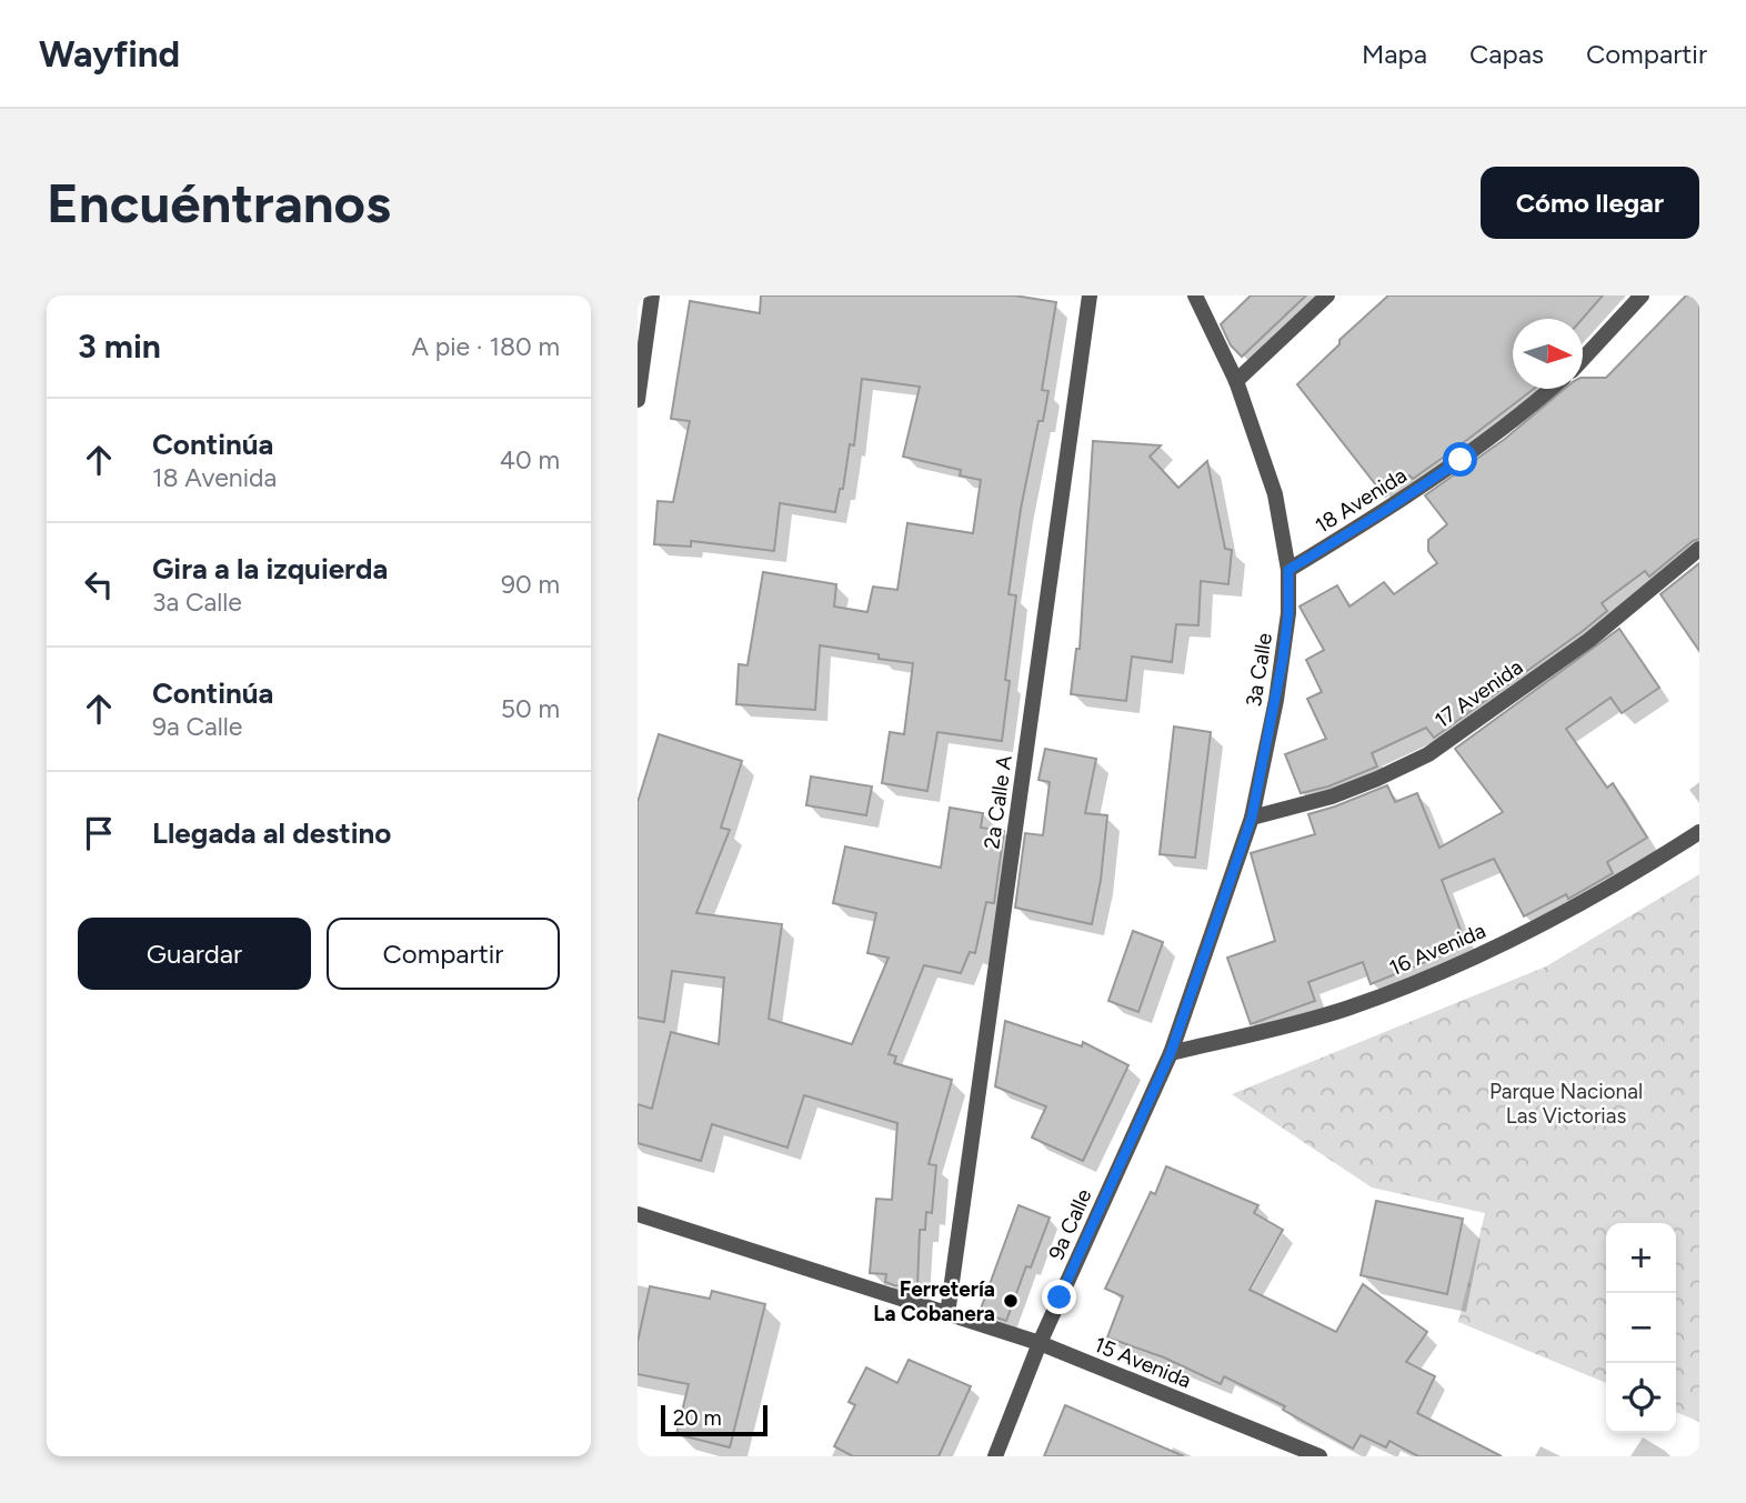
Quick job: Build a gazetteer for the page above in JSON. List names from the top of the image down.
{
  "streets": {
    "street": [
      "18 Avenida",
      "3a Calle",
      "17 Avenida",
      "2a Calle A",
      "16 Avenida",
      "9a Calle",
      "15 Avenida"
    ]
  },
  "crossings": [
    ["18 Avenida", "3a Calle"],
    ["3a Calle", "17 Avenida"],
    ["3a Calle", "16 Avenida"],
    ["3a Calle", "9a Calle"],
    ["2a Calle A", "15 Avenida"],
    ["16 Avenida", "9a Calle"],
    ["9a Calle", "15 Avenida"]
  ],
  "parks": ["Parque Nacional Las Victorias"],
  "places": ["Ferretería La Cobanera"],
  "scale_bar": "20 m",
  "north": "right",
  "page": {
    "header": "Wayfind",
    "nav": ["Mapa", "Capas", "Compartir"],
    "buttons": [
      "Cómo llegar",
      ["Guardar", "Compartir"]
    ],
    "title": "Encuéntranos",
    "heading": ["3 min", "A pie · 180 m"],
    "list": [
      ["Continúa", "18 Avenida", "40 m"],
      ["Gira a la izquierda", "3a Calle", "90 m"],
      ["Continúa", "9a Calle", "50 m"],
      "Llegada al destino"
    ],
    "map_buttons": ["+", "−"],
    "scale": "20 m"
  }
}
